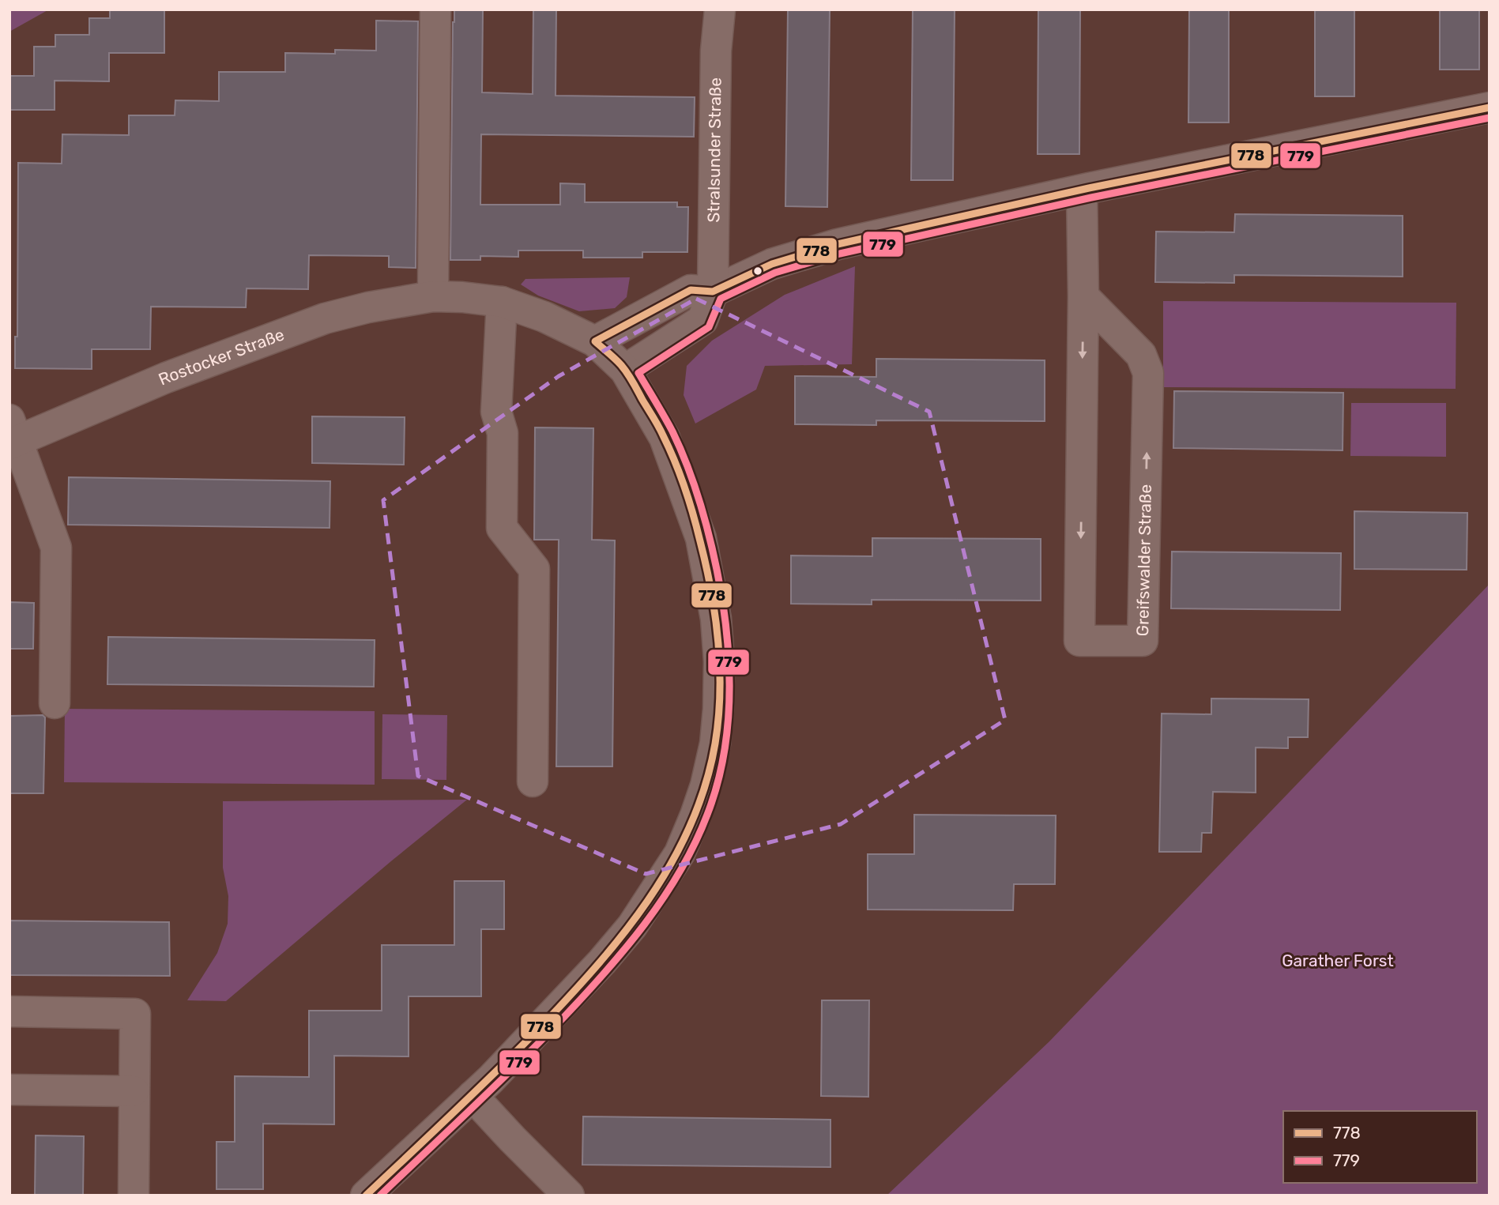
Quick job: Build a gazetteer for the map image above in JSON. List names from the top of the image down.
{
  "streets": {
    "street": ["Stralsunder Straße", "Rostocker Straße", "Greifswalder Straße"]
  },
  "crossings": [
    ["Stralsunder Straße", "Rostocker Straße"]
  ],
  "parks": ["Garather Forst"],
  "lines": ["transit line 778", "transit line 779"],
  "legend": ["778", "779"]
}
